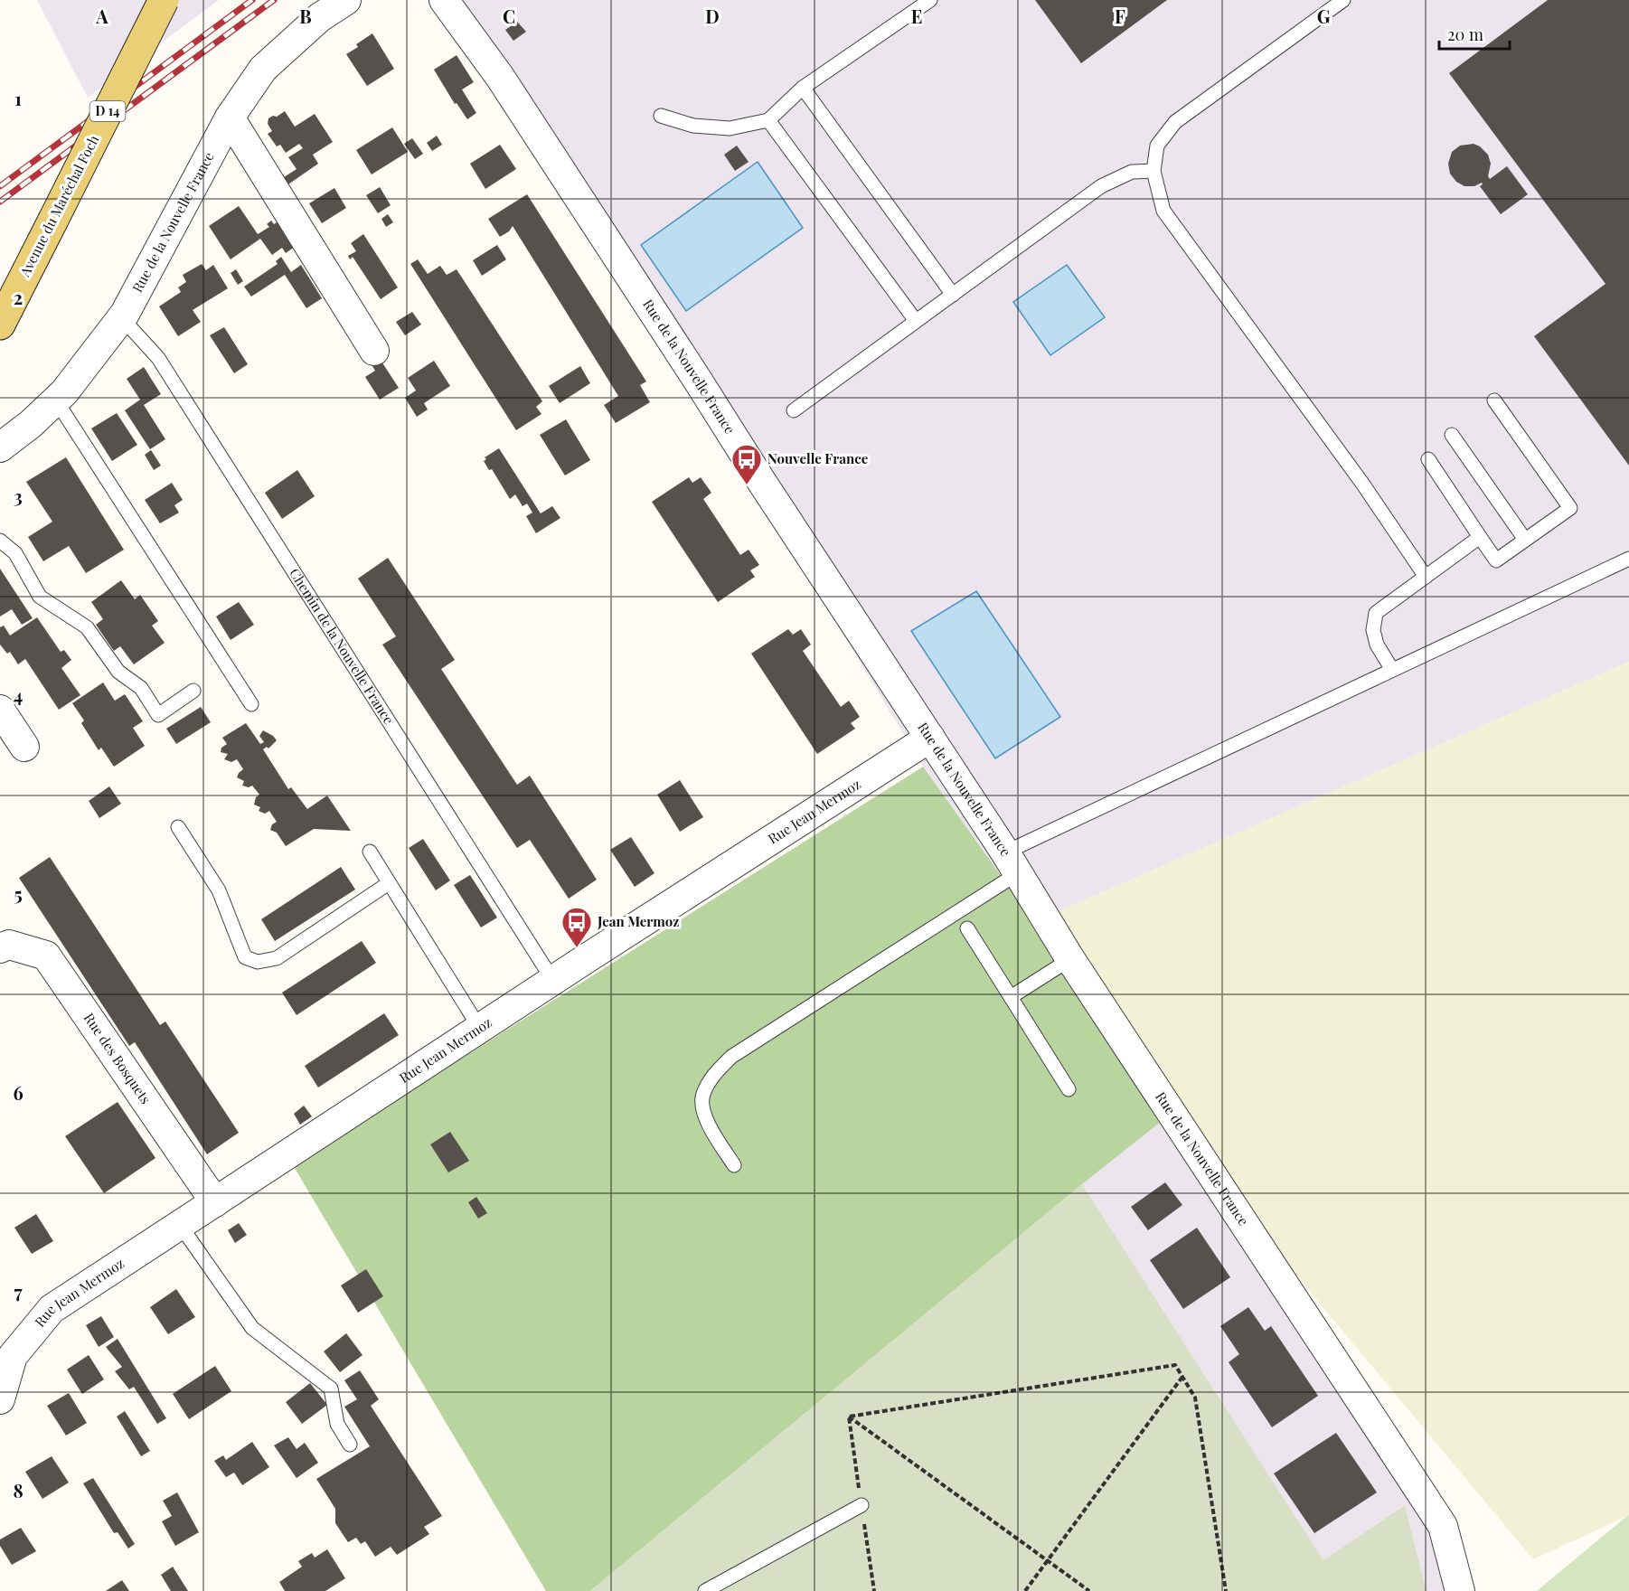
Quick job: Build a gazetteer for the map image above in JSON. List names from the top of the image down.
{
  "streets": {
    "main road": ["D 14", "Avenue du Maréchal Foch"],
    "street": ["Rue de la Nouvelle France", "Rue Jean Mermoz", "Rue des Bosquets"],
    "lane": ["Chemin de la Nouvelle France"]
  },
  "crossings": [
    ["Rue de la Nouvelle France", "Chemin de la Nouvelle France"],
    ["Rue de la Nouvelle France", "Rue Jean Mermoz"],
    ["Chemin de la Nouvelle France", "Rue Jean Mermoz"],
    ["Rue Jean Mermoz", "Rue des Bosquets"]
  ],
  "places": {
    "bus stop": ["Nouvelle France", "Jean Mermoz"]
  },
  "scale_bar": "20 m",
  "grid": {
    "columns": [
      "A",
      "B",
      "C",
      "D",
      "E",
      "F",
      "G"
    ],
    "rows": [
      "1",
      "2",
      "3",
      "4",
      "5",
      "6",
      "7",
      "8"
    ]
  }
}
